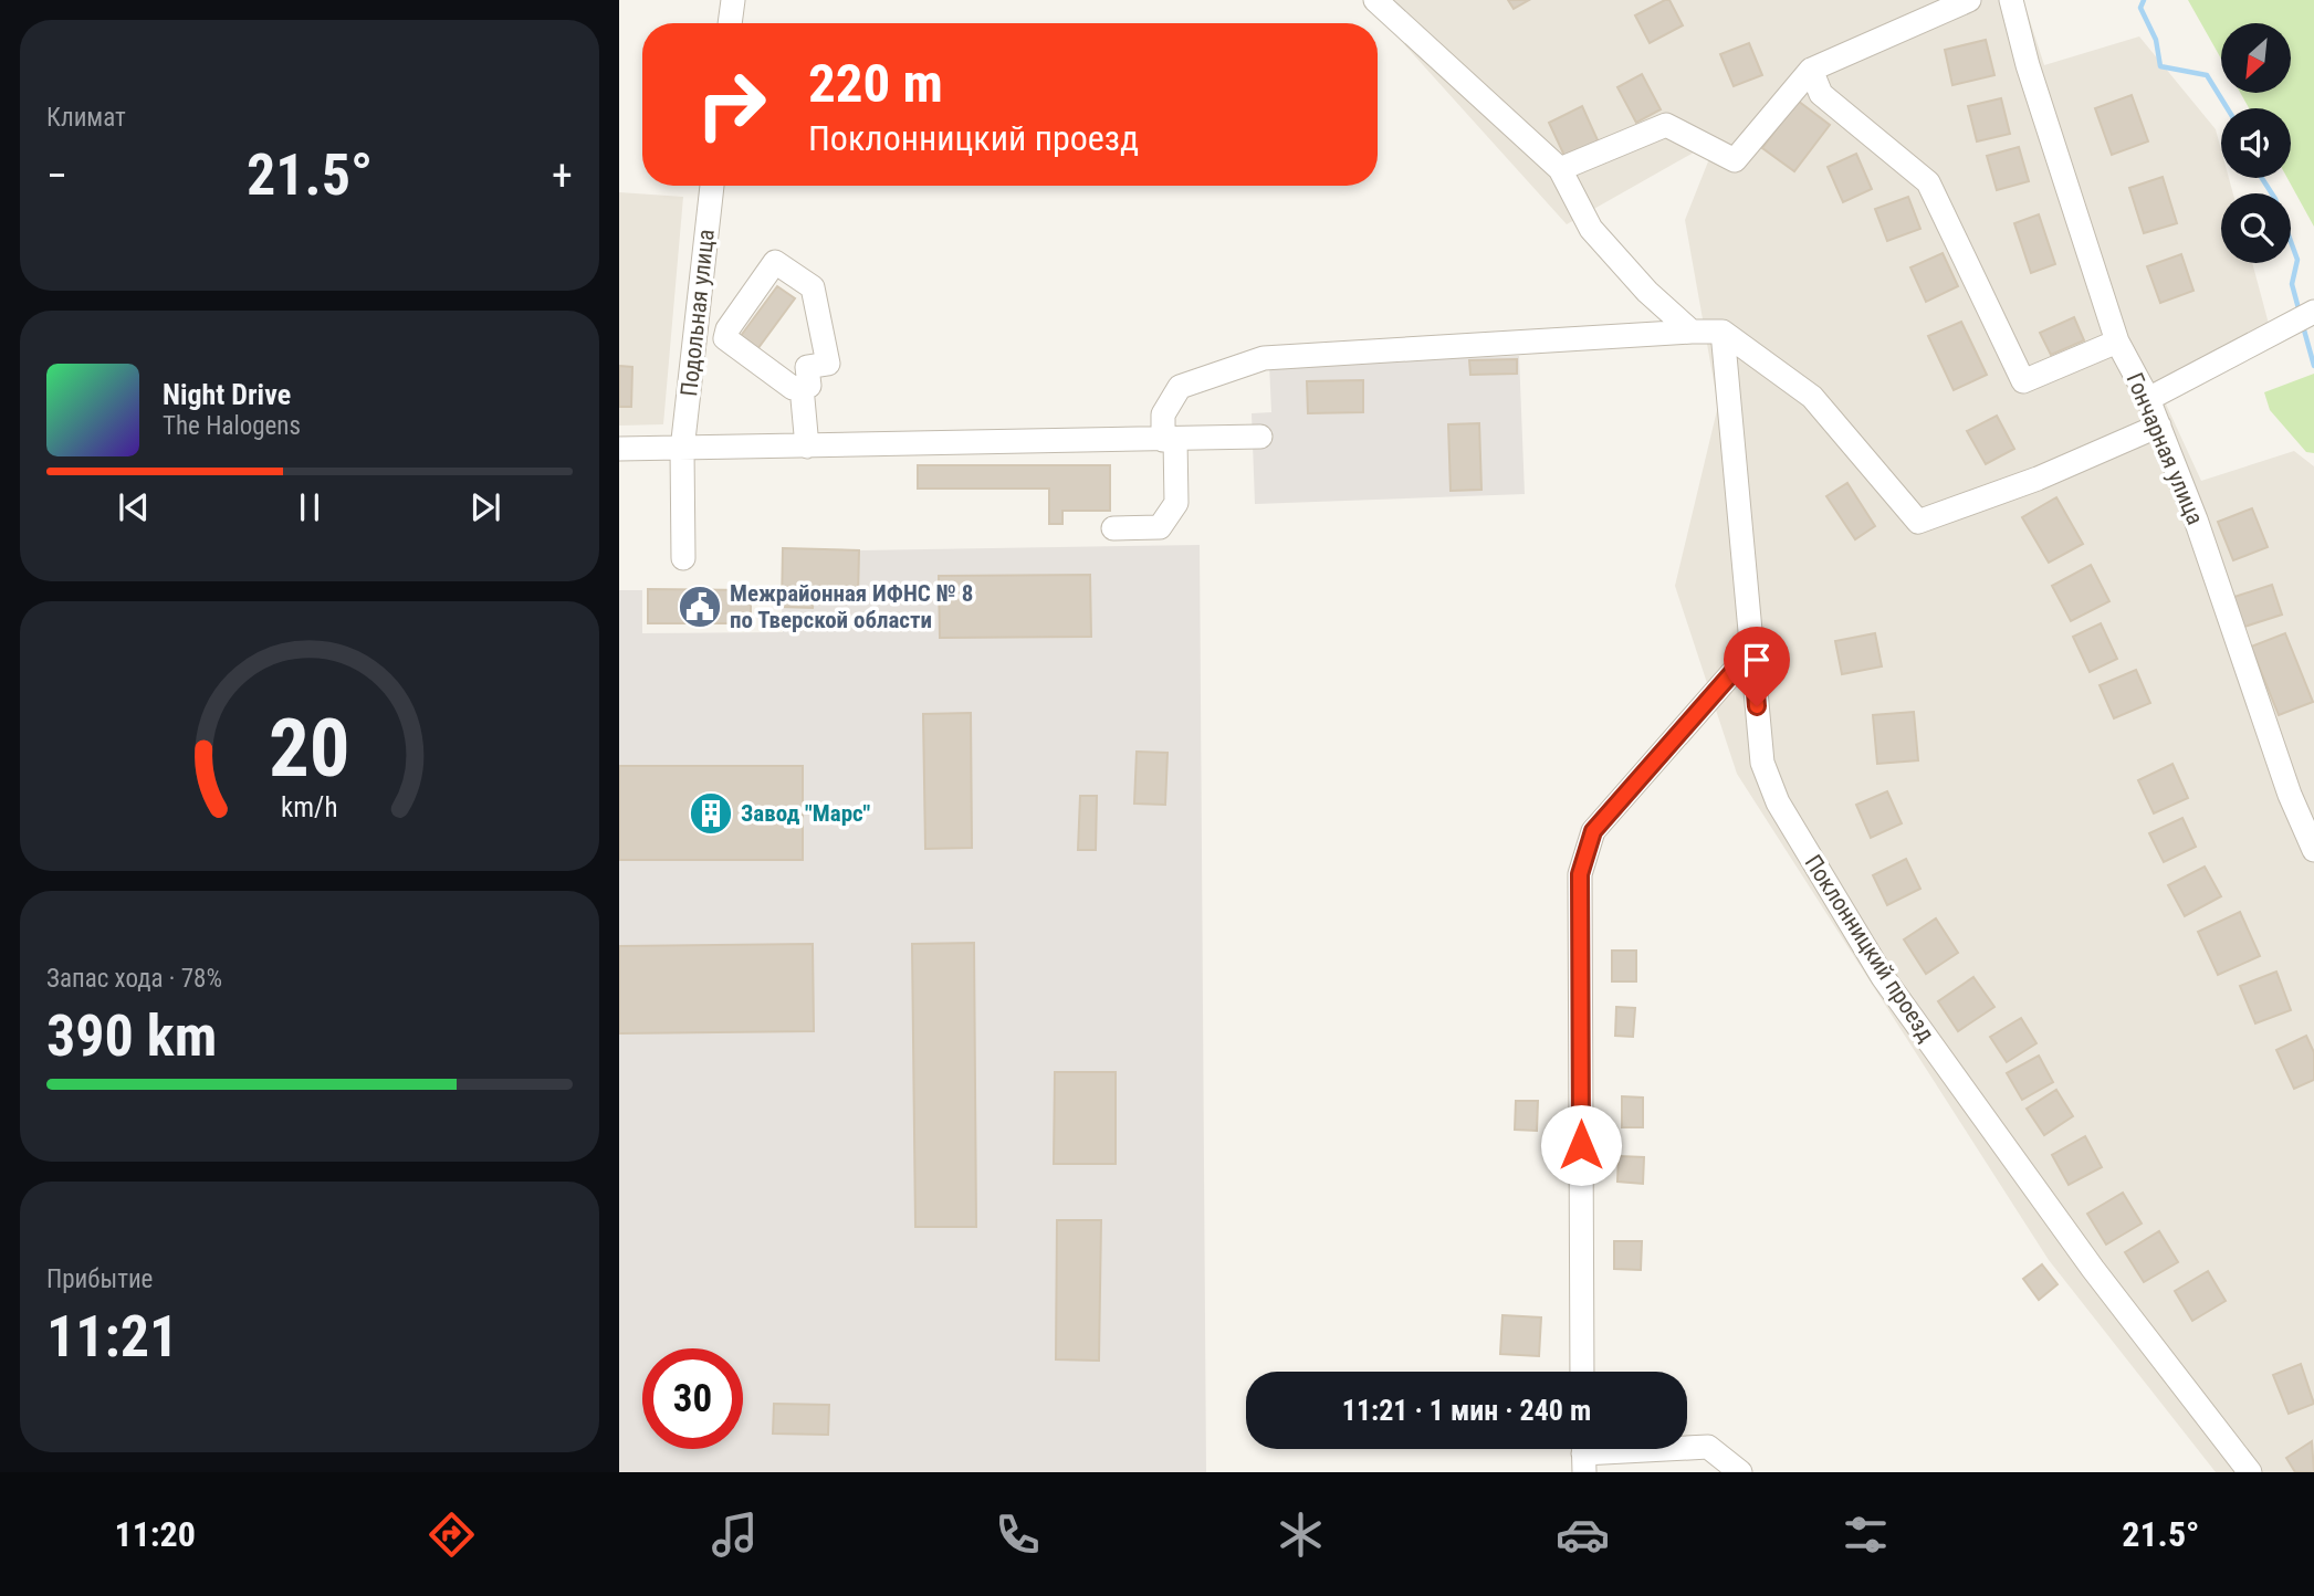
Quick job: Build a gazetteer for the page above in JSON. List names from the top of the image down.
{
  "streets": {
    "street": ["Подольная улица", "Гончарная улица", "Поклонницкий проезд"]
  },
  "places": {
    "public building": ["Межрайонная ИФНС № 8 по Тверской области"],
    "building": ["Завод \"Марс\""]
  },
  "north": "bottom left",
  "page": {
    "tile": [
      "Климат",
      ["Запас хода · 78%", "390 km"],
      ["Прибытие", "11:21"]
    ],
    "turn": ["220 m", "Поклонницкий проезд"],
    "heat": ["−", "21.5°", "+"],
    "song": ["Night Drive", "The Halogens"],
    "limit": "30",
    "trip": "11:21 · 1 мин · 240 m",
    "tabs": ["11:20", "21.5°"],
    "gauge": ["20", "km/h"]
  }
}
